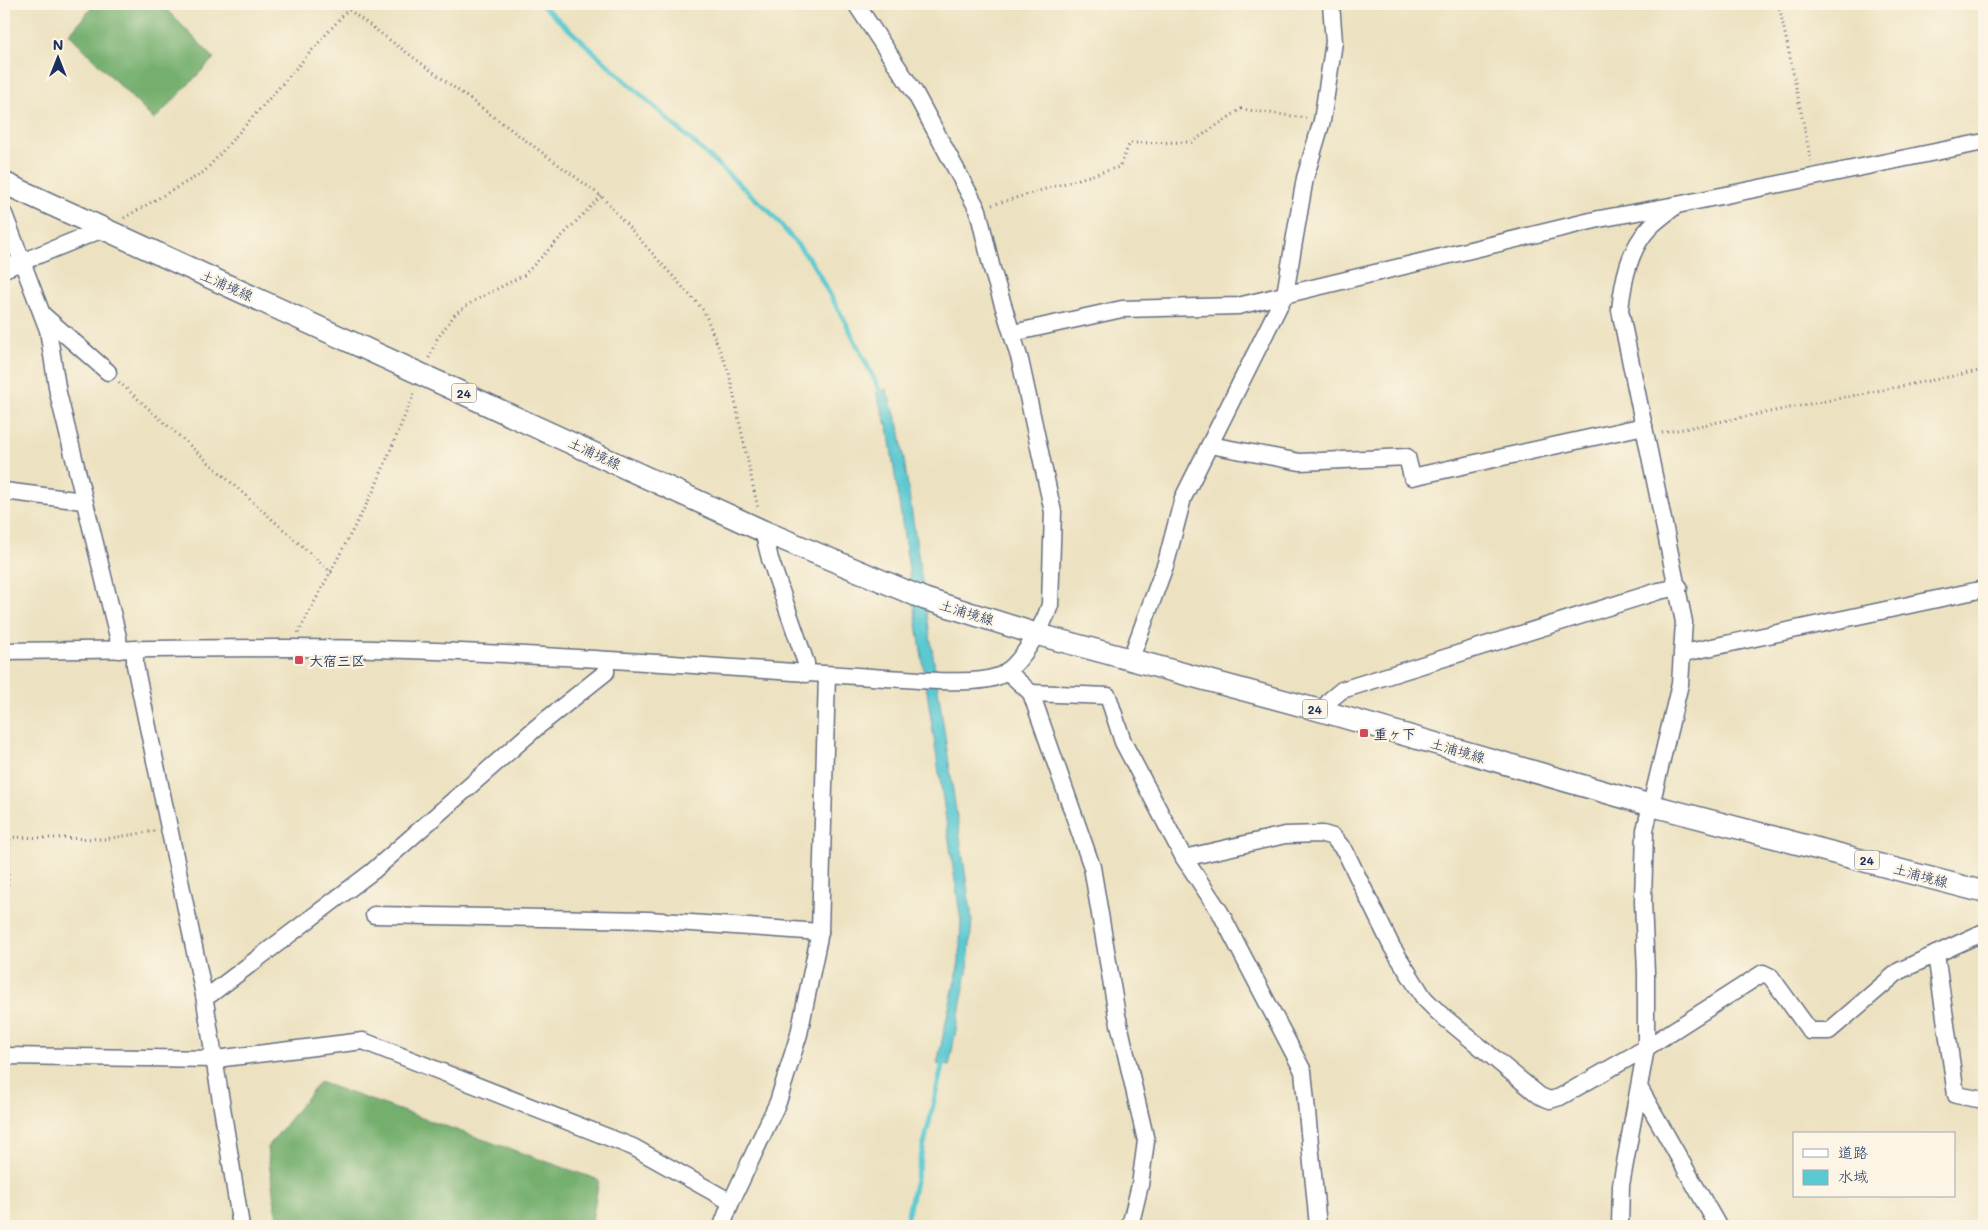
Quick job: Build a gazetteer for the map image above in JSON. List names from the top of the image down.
{
  "streets": {
    "main road": ["土浦境線", "24"]
  },
  "places": {
    "transit": ["大宿三区", "重ヶ下"]
  },
  "legend": ["道路", "水域"],
  "north": "top"
}
